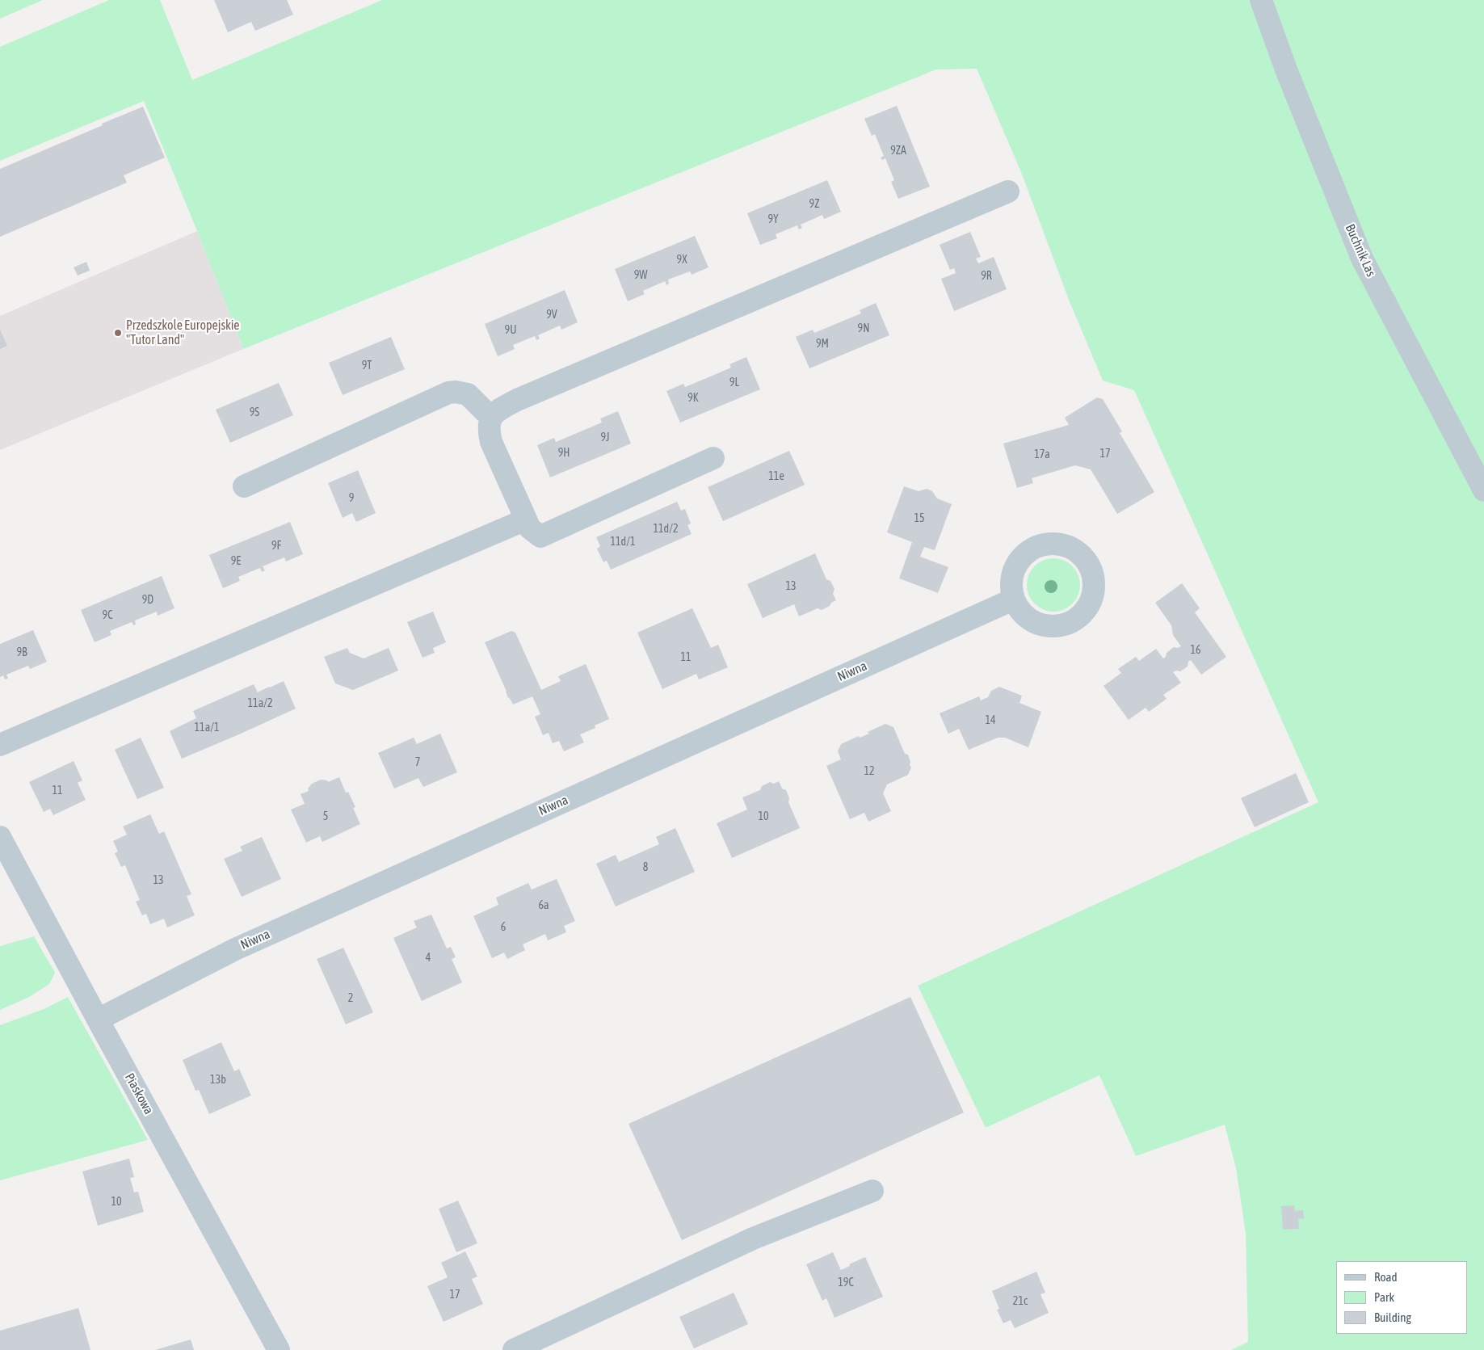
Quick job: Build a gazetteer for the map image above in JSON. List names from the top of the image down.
{
  "streets": {
    "street": ["Buchnik Las", "Niwna", "Piaskowa"]
  },
  "crossings": [
    ["Niwna", "Piaskowa"]
  ],
  "places": ["Przedszkole Europejskie \"Tutor Land\""],
  "house_numbers": [
    "9ZA",
    "9Z",
    "9Y",
    "9X",
    "9W",
    "9R",
    "9V",
    "9N",
    "9U",
    "9M",
    "9T",
    "9L",
    "9K",
    "9S",
    "9J",
    "9H",
    "17",
    "17a",
    "11e",
    "9",
    "15",
    "11d/2",
    "11d/1",
    "9F",
    "9E",
    "13",
    "9D",
    "9C",
    "16",
    "9B",
    "11",
    "11a/2",
    "14",
    "11a/1",
    "7",
    "12",
    "11",
    "5",
    "10",
    "8",
    "13",
    "6a",
    "6",
    "4",
    "2",
    "13b",
    "10",
    "19C",
    "17",
    "21c"
  ],
  "legend": ["Road", "Park", "Building"]
}
